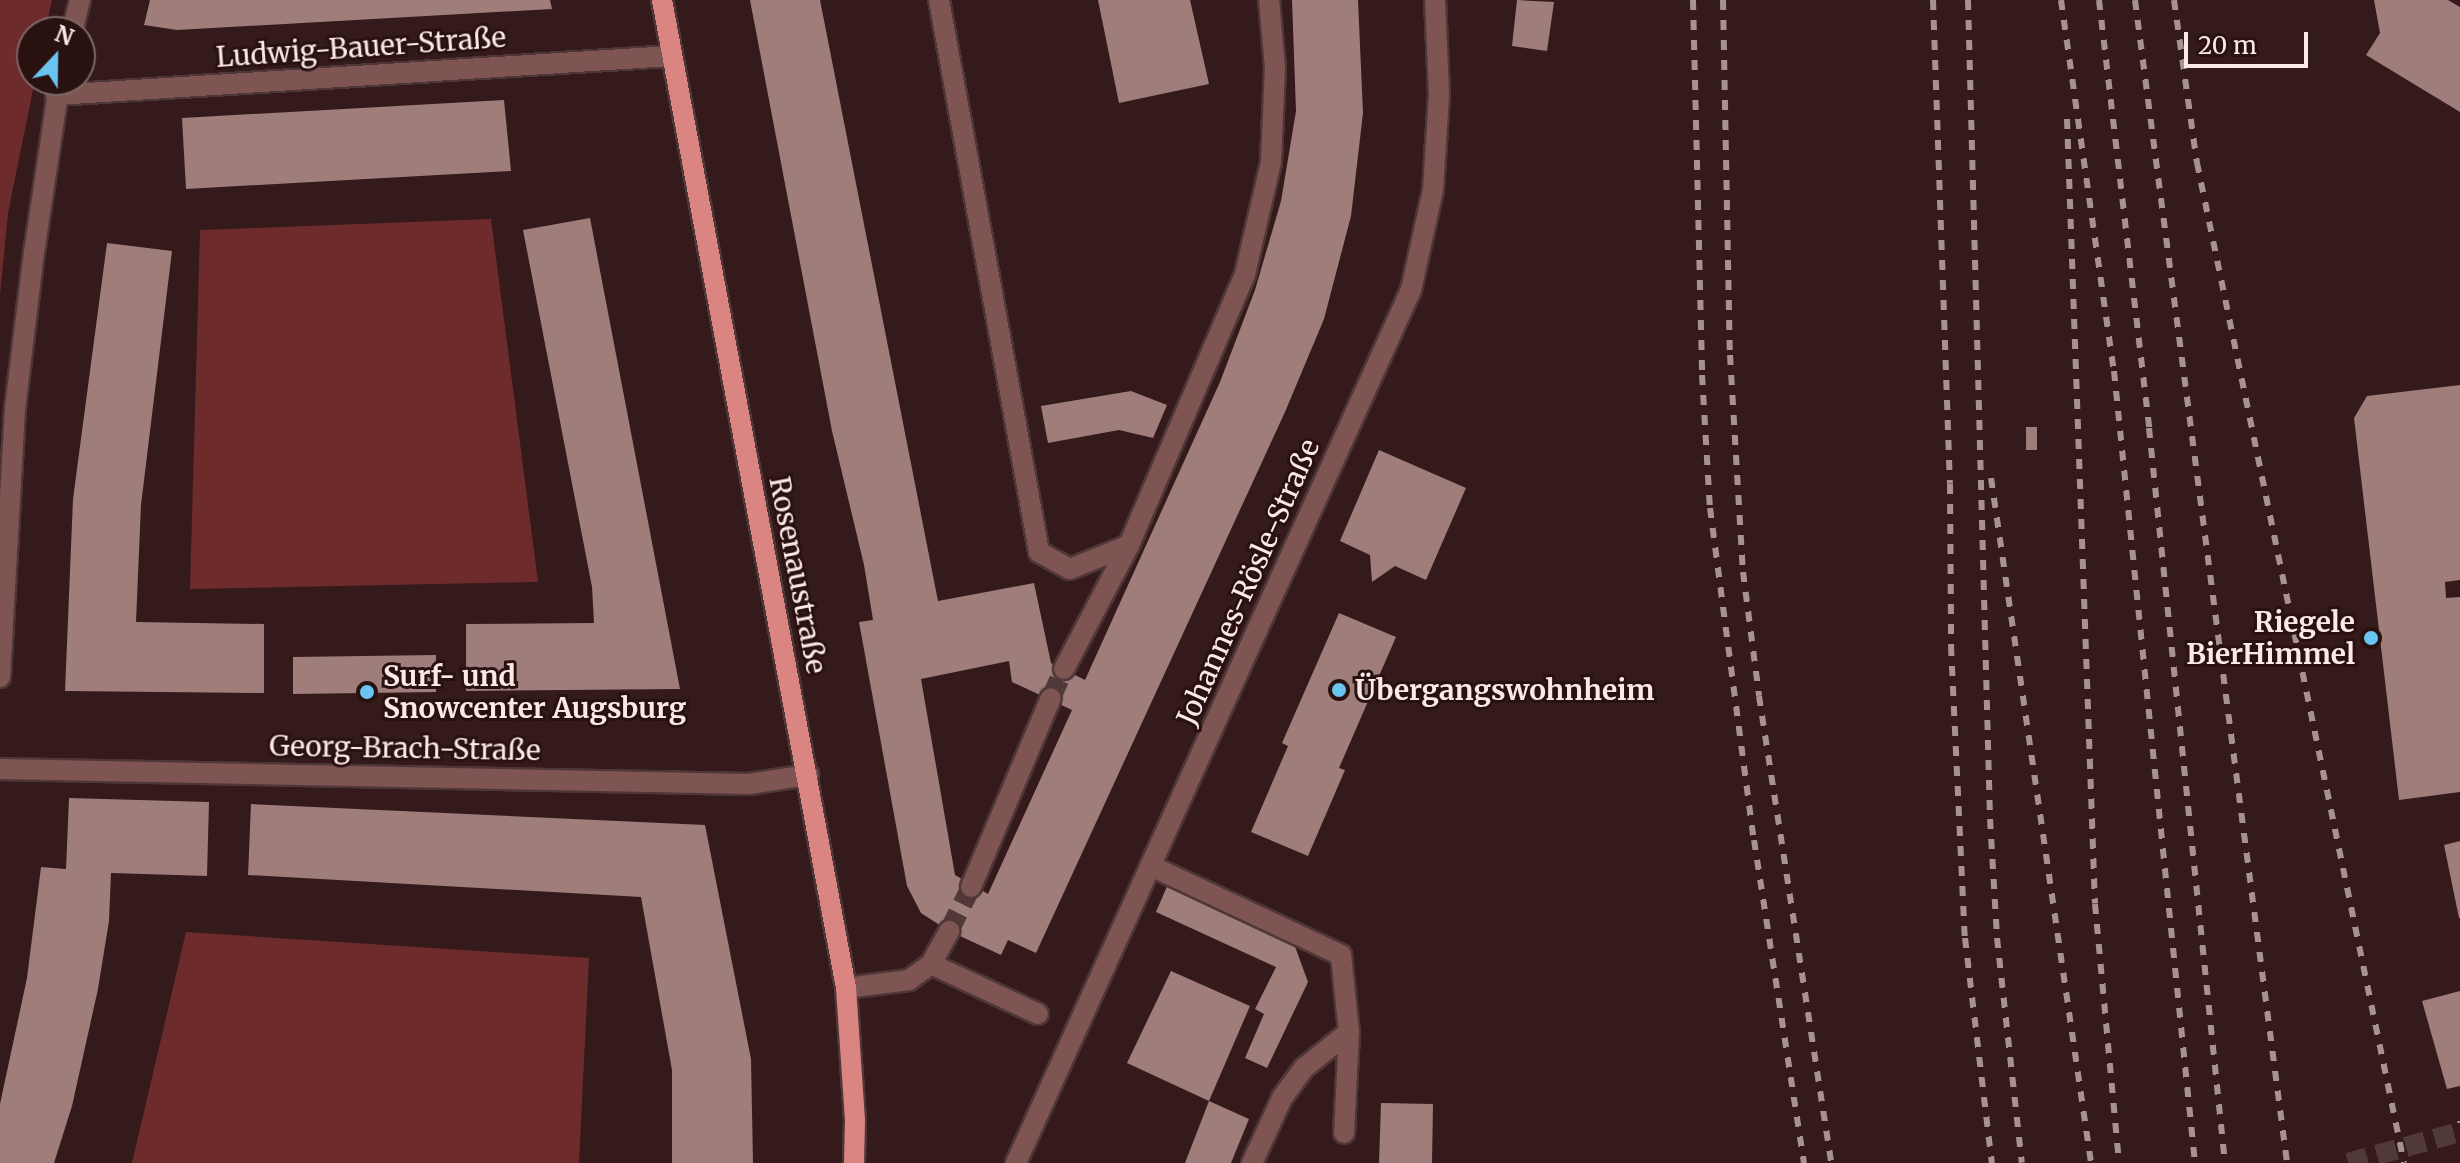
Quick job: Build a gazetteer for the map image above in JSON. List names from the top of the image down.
{
  "streets": {
    "main road": ["Rosenaustraße"],
    "street": ["Ludwig-Bauer-Straße", "Johannes-Rösle-Straße", "Georg-Brach-Straße"]
  },
  "crossings": [
    ["Ludwig-Bauer-Straße", "Rosenaustraße"],
    ["Rosenaustraße", "Georg-Brach-Straße"]
  ],
  "places": ["Riegele BierHimmel", "Übergangswohnheim", "Surf- und Snowcenter Augsburg"],
  "scale_bar": "20 m",
  "north": "top"
}
